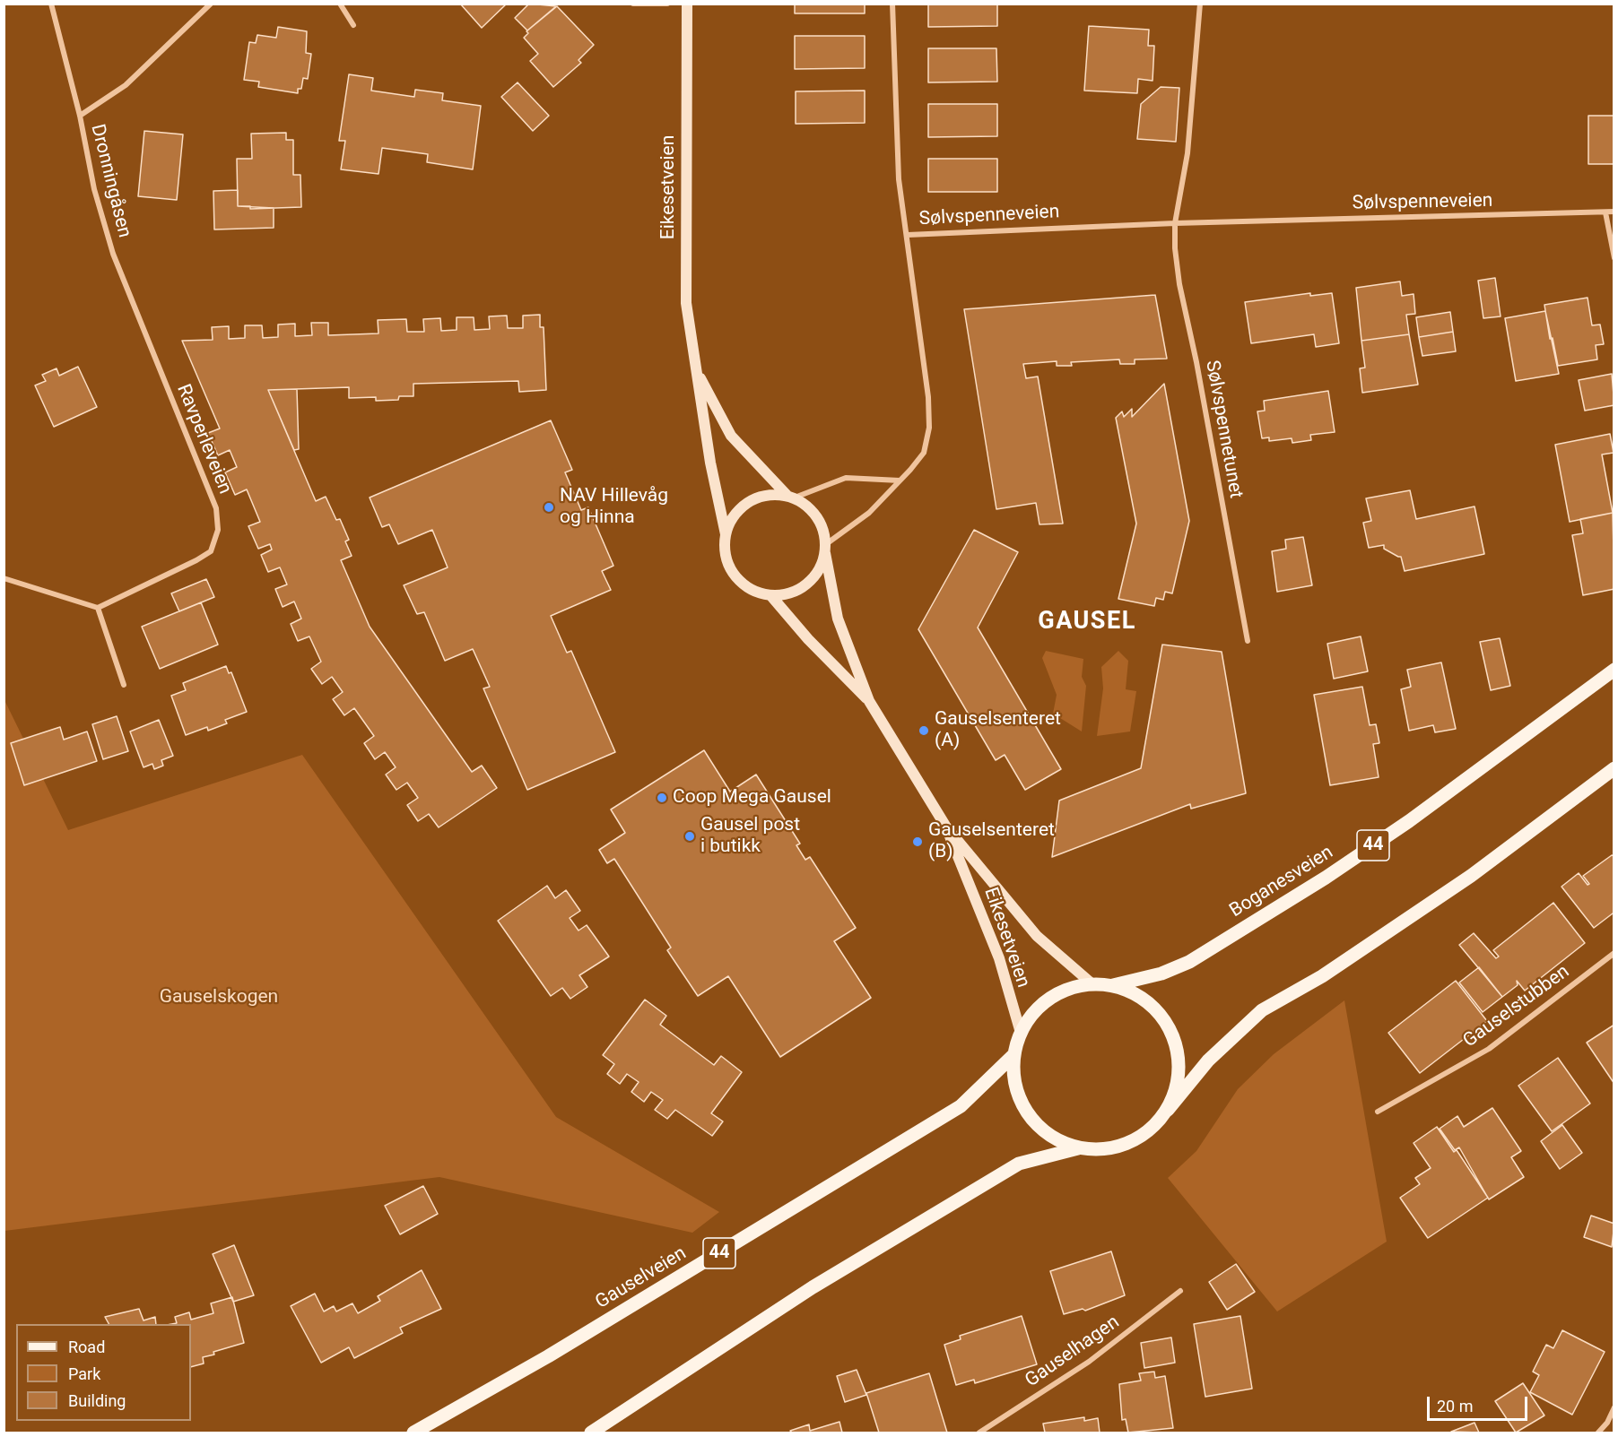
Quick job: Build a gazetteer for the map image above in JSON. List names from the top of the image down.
{
  "streets": {
    "main road": [
      "Eikesetveien",
      "44",
      "Boganesveien",
      "Gauselveien"
    ],
    "street": [
      "Dronningåsen",
      "Sølvspenneveien",
      "Sølvspennetunet",
      "Ravperleveien",
      "Gauselstubben",
      "Gauselhagen"
    ]
  },
  "crossings": [
    ["Dronningåsen", "Ravperleveien"],
    ["Eikesetveien", "44"],
    ["Eikesetveien", "Boganesveien"],
    ["Eikesetveien", "Gauselveien"],
    ["Sølvspenneveien", "Sølvspennetunet"],
    ["44", "Boganesveien"],
    ["44", "Gauselveien"],
    ["Boganesveien", "Gauselveien"]
  ],
  "districts": ["GAUSEL"],
  "parks": ["Gauselskogen"],
  "places": [
    "NAV Hillevåg og Hinna",
    "Gauselsenteret (A)",
    "Coop Mega Gausel",
    "Gausel post i butikk",
    "Gauselsenteret (B)"
  ],
  "legend": ["Road", "Park", "Building"],
  "scale_bar": "20 m"
}
